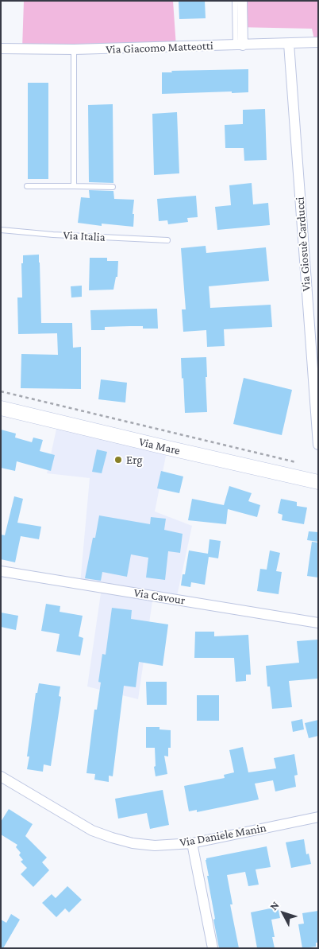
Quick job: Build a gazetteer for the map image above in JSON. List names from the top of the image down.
{
  "streets": {
    "main road": ["Via Mare"],
    "street": [
      "Via Giacomo Matteotti",
      "Via Giosuè Carducci",
      "Via Cavour",
      "Via Daniele Manin"
    ],
    "lane": ["Via Italia"]
  },
  "crossings": [
    ["Via Giacomo Matteotti", "Via Giosuè Carducci"]
  ],
  "places": ["Erg"],
  "north": "top left"
}
